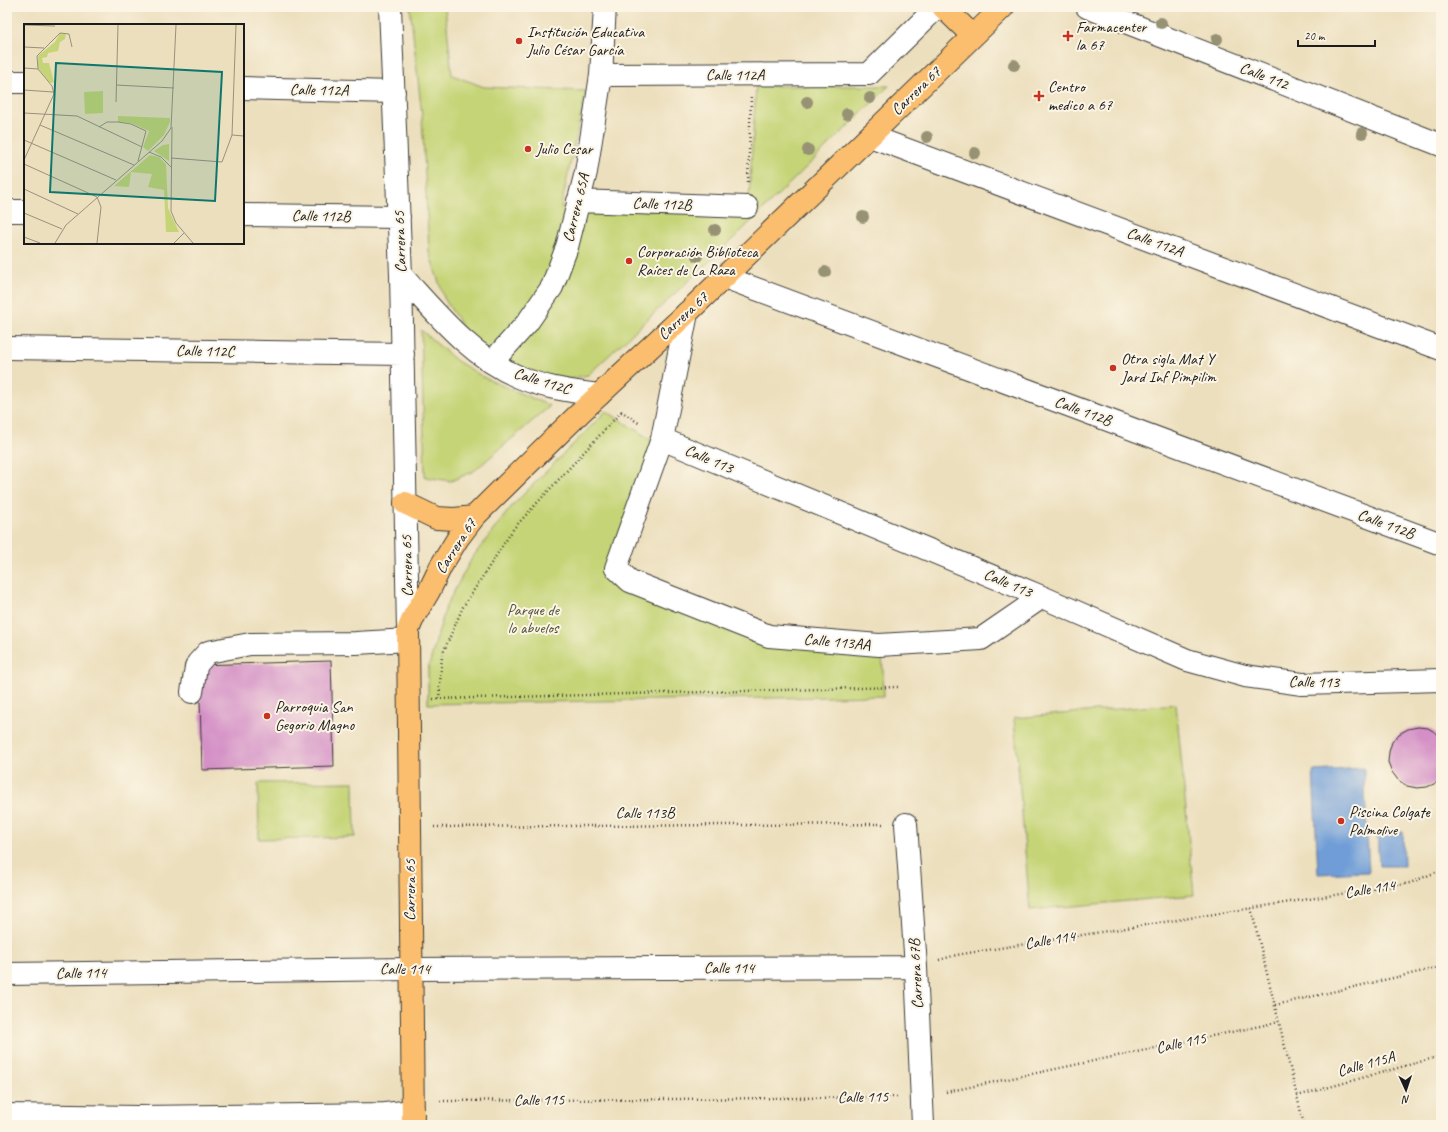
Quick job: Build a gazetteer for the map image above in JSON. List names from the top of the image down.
{
  "streets": {
    "main road": ["Carrera 67", "Carrera 65"],
    "street": [
      "Calle 112A",
      "Calle 112",
      "Calle 112B",
      "Carrera 65A",
      "Calle 112C",
      "Calle 113",
      "Calle 113AA",
      "Calle 114",
      "Carrera 67B"
    ],
    "path": ["Calle 113B", "Calle 115", "Calle 115A"]
  },
  "crossings": [
    ["Calle 112A", "Carrera 67"],
    ["Calle 112A", "Carrera 65A"],
    ["Calle 112A", "Carrera 65"],
    ["Carrera 67", "Calle 112B"],
    ["Carrera 67", "Carrera 65"],
    ["Carrera 67", "Calle 112C"],
    ["Calle 112B", "Carrera 65A"],
    ["Calle 112B", "Carrera 65"],
    ["Carrera 65A", "Calle 112C"],
    ["Carrera 65", "Calle 112C"],
    ["Carrera 65", "Calle 113B"],
    ["Carrera 65", "Calle 114"],
    ["Calle 113", "Calle 113AA"],
    ["Calle 113B", "Carrera 67B"],
    ["Calle 114", "Carrera 67B"],
    ["Carrera 67B", "Calle 115"]
  ],
  "parks": ["Parque de lo abuelos"],
  "places": {
    "health": ["Farmacenter la 67", "Centro medico a 67"],
    "other": [
      "Institución Educativa Julio César García",
      "Julio Cesar",
      "Corporación Biblioteca Raíces de La Raza",
      "Otra sigla Mat Y Jard Inf Pimpilim",
      "Parroquia San Gegorio Magno",
      "Piscina Colgate Palmolive"
    ]
  },
  "scale_bar": "20 m",
  "north": "bottom"
}
